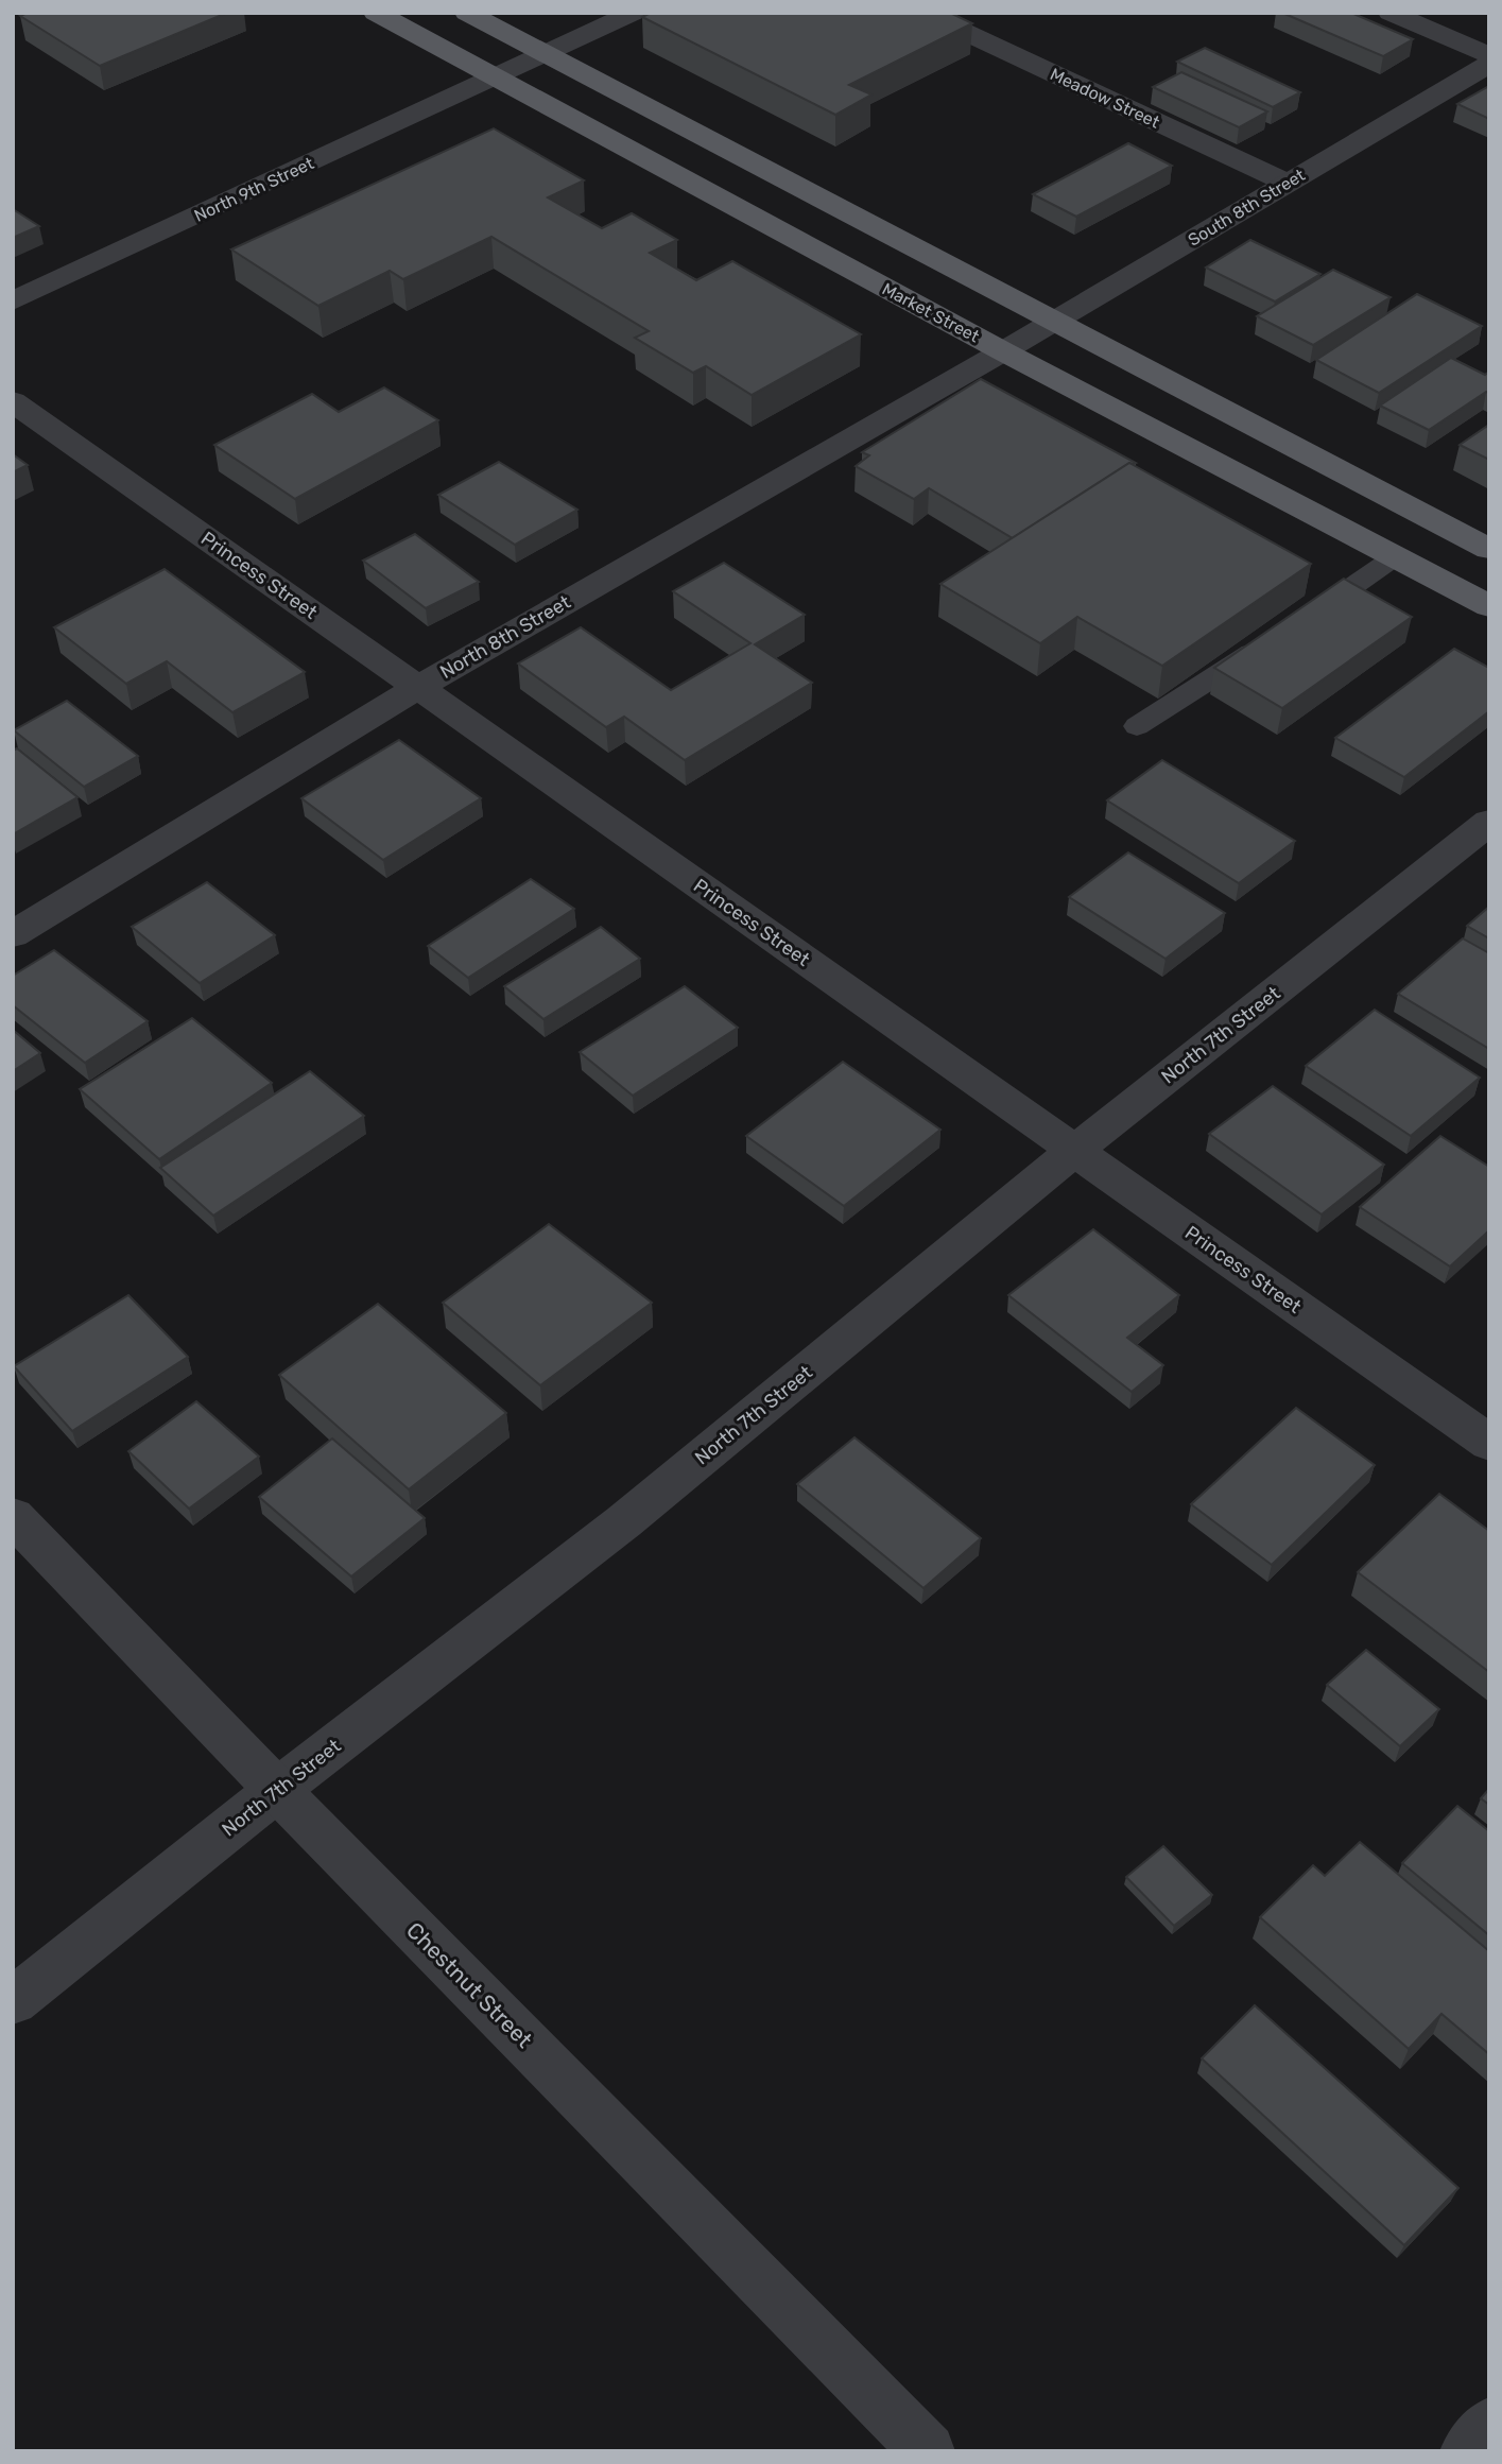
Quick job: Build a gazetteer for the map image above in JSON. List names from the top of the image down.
{
  "streets": {
    "main road": ["Market Street"],
    "street": [
      "Meadow Street",
      "North 9th Street",
      "South 8th Street",
      "Princess Street",
      "North 8th Street",
      "North 7th Street",
      "Chestnut Street"
    ]
  },
  "crossings": [
    ["Meadow Street", "South 8th Street"],
    ["North 9th Street", "Market Street"],
    ["South 8th Street", "Market Street"],
    ["South 8th Street", "North 8th Street"],
    ["Market Street", "North 8th Street"],
    ["Princess Street", "North 8th Street"],
    ["Princess Street", "North 7th Street"],
    ["North 7th Street", "Chestnut Street"]
  ]
}
